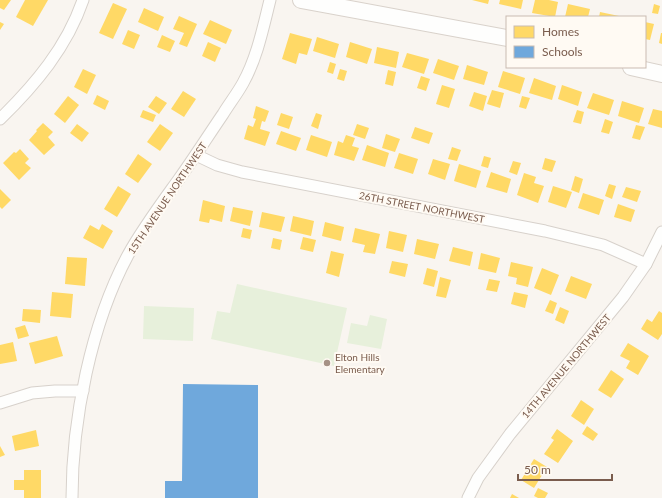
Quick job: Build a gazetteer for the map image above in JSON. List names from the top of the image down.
{
  "streets": {
    "street": ["15TH AVENUE NORTHWEST", "26TH STREET NORTHWEST", "14TH AVENUE NORTHWEST"]
  },
  "crossings": [
    ["15TH AVENUE NORTHWEST", "26TH STREET NORTHWEST"],
    ["26TH STREET NORTHWEST", "14TH AVENUE NORTHWEST"]
  ],
  "places": ["Elton Hills Elementary"],
  "legend": ["Homes", "Schools"],
  "scale_bar": "50 m"
}
